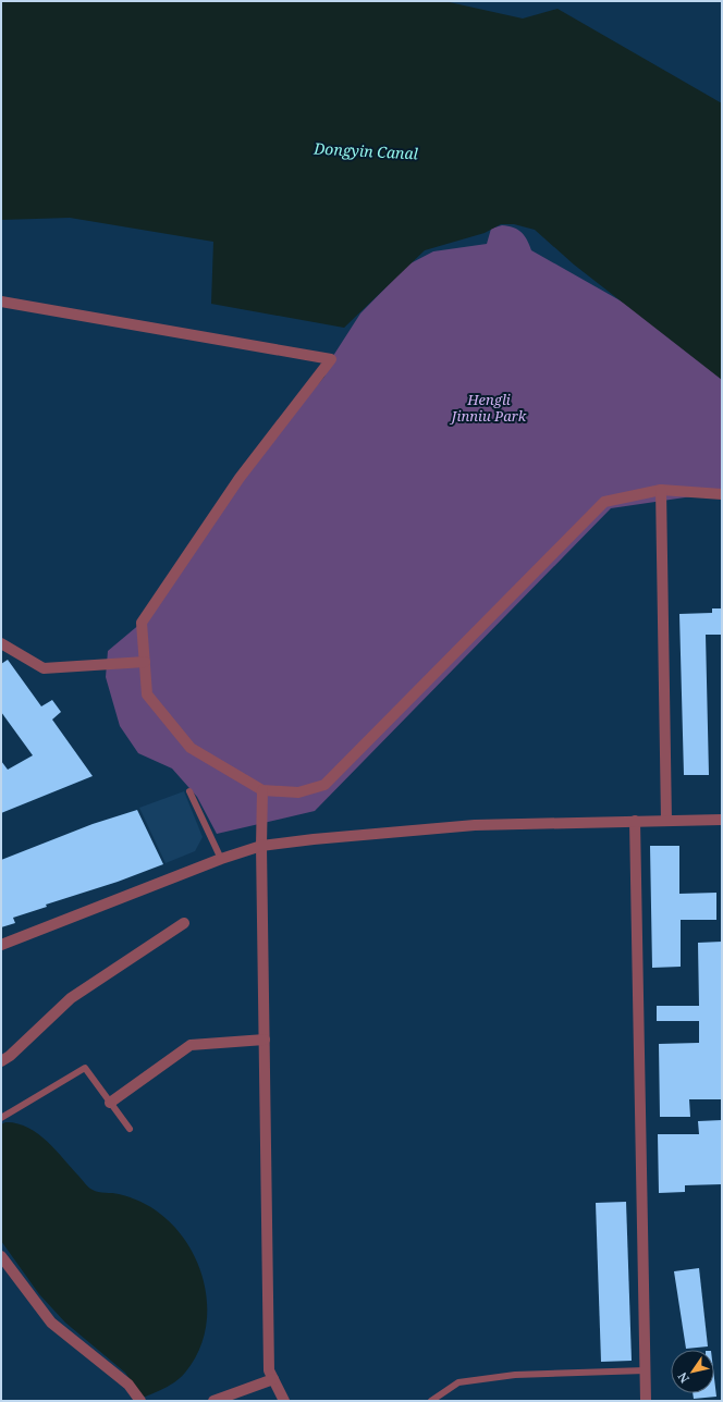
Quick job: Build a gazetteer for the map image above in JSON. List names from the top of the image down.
{
  "water": ["Dongyin Canal"],
  "parks": ["Hengli Jinniu Park"],
  "north": "bottom left"
}
